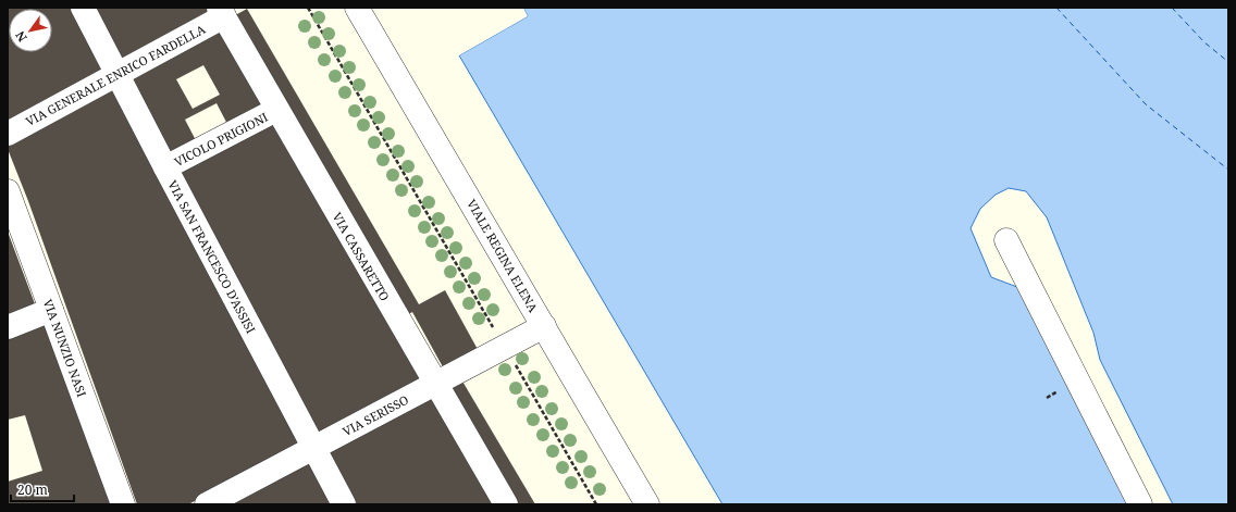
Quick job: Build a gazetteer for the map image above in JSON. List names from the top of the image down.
{
  "streets": {
    "street": [
      "VIA GENERALE ENRICO FARDELLA",
      "VICOLO PRIGIONI",
      "VIALE REGINA ELENA",
      "VIA SAN FRANCESCO D'ASSISI",
      "VIA CASSARETTO",
      "VIA NUNZIO NASI",
      "VIA SERISSO"
    ]
  },
  "crossings": [
    ["VIA GENERALE ENRICO FARDELLA", "VIA SAN FRANCESCO D'ASSISI"],
    ["VIA GENERALE ENRICO FARDELLA", "VIA CASSARETTO"],
    ["VICOLO PRIGIONI", "VIA SAN FRANCESCO D'ASSISI"],
    ["VICOLO PRIGIONI", "VIA CASSARETTO"],
    ["VIALE REGINA ELENA", "VIA SERISSO"],
    ["VIA SAN FRANCESCO D'ASSISI", "VIA SERISSO"],
    ["VIA CASSARETTO", "VIA SERISSO"]
  ],
  "scale_bar": "20 m",
  "north": "bottom left"
}
